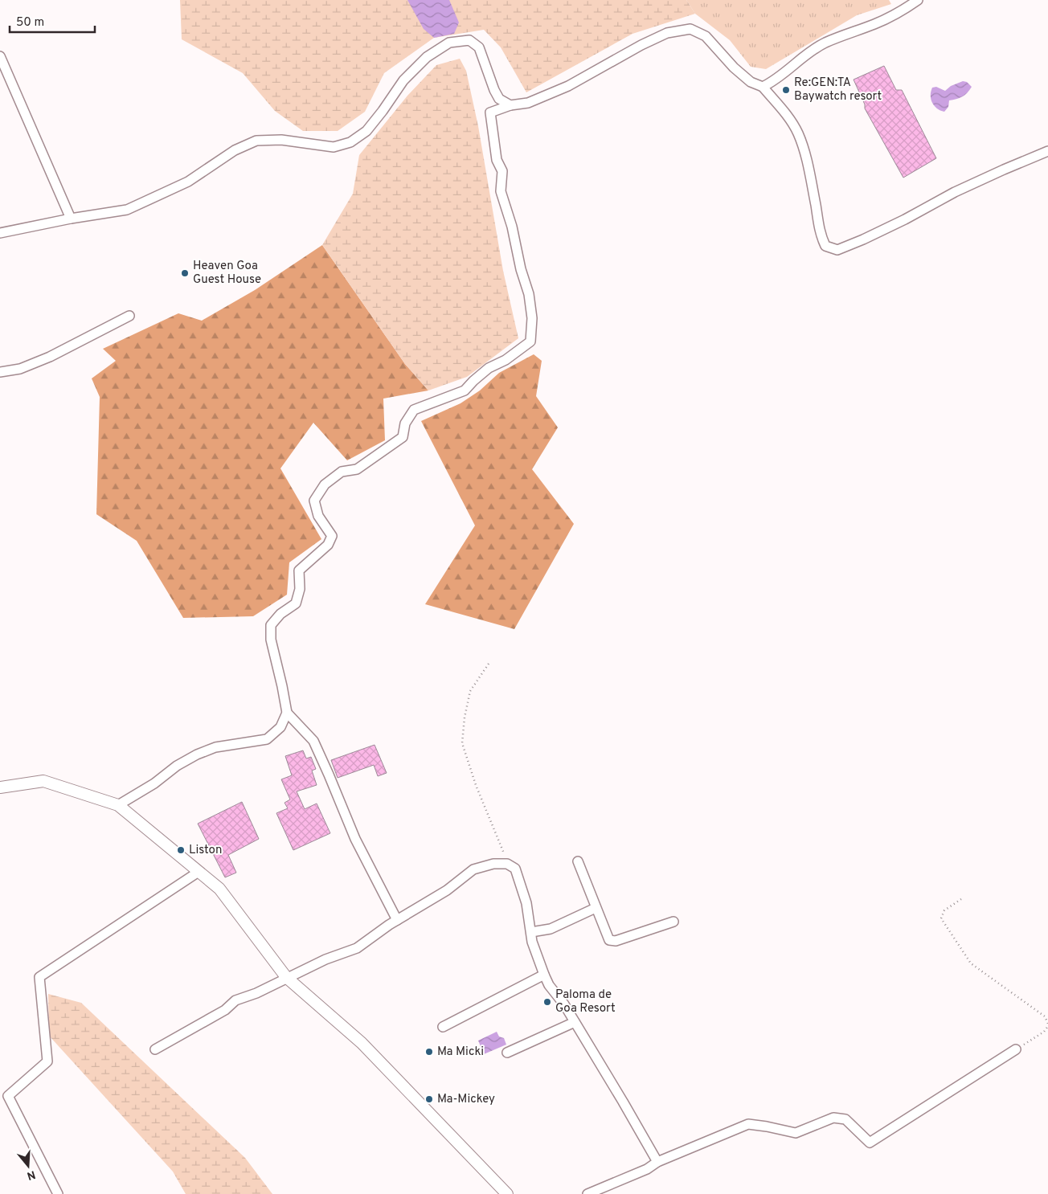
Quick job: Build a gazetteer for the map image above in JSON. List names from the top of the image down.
{
  "places": [
    "Re:GEN:TA Baywatch resort",
    "Heaven Goa Guest House",
    "Liston",
    "Paloma de Goa Resort",
    "Ma Micki",
    "Ma-Mickey"
  ],
  "scale_bar": "50 m",
  "north": "bottom"
}
